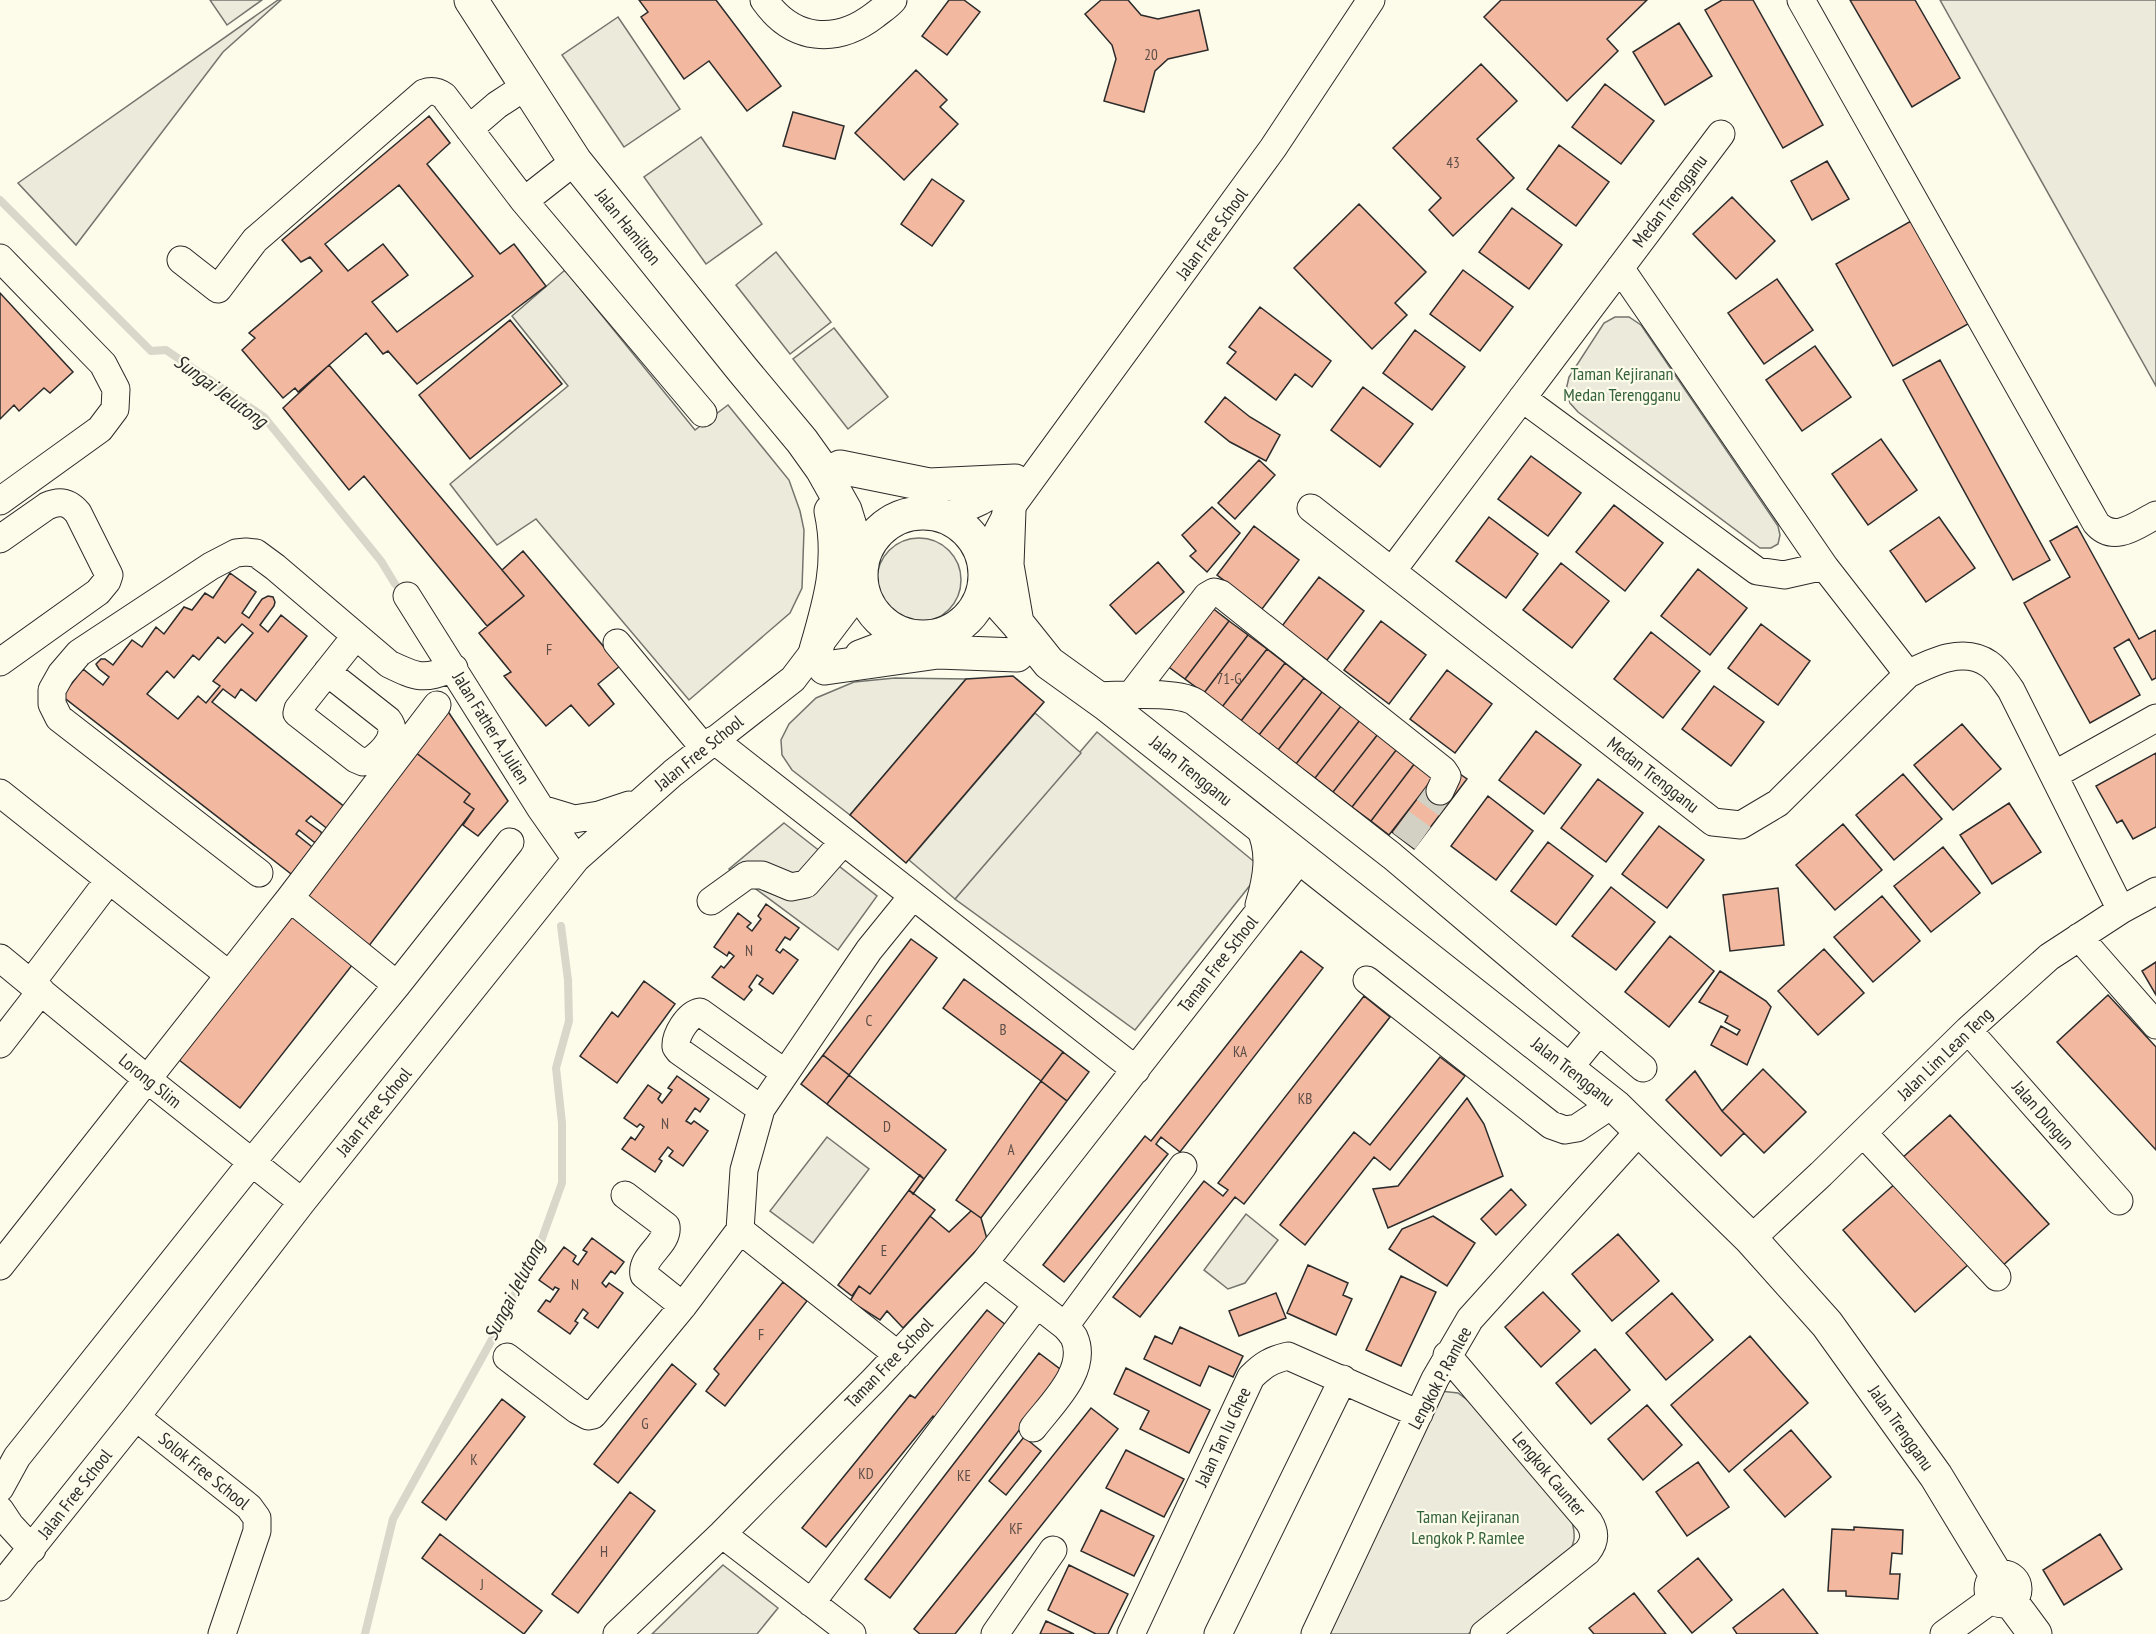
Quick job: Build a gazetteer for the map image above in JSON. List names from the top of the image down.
{
  "streets": {
    "main road": ["Jalan Hamilton", "Jalan Trengganu"],
    "street": [
      "Medan Trengganu",
      "Jalan Free School",
      "Jalan Father A. Julien",
      "Taman Free School",
      "Jalan Lim Lean Teng",
      "Lorong Slim",
      "Jalan Dungun",
      "Lengkok P. Ramlee",
      "Jalan Tan Iu Ghee",
      "Solok Free School",
      "Lengkok Caunter"
    ]
  },
  "crossings": [
    ["Medan Trengganu", "Jalan Lim Lean Teng"],
    ["Jalan Hamilton", "Jalan Free School"],
    ["Jalan Hamilton", "Jalan Trengganu"],
    ["Jalan Free School", "Jalan Father A. Julien"],
    ["Jalan Free School", "Jalan Trengganu"],
    ["Jalan Free School", "Lorong Slim"],
    ["Jalan Free School", "Solok Free School"],
    ["Jalan Trengganu", "Taman Free School"],
    ["Jalan Trengganu", "Jalan Lim Lean Teng"],
    ["Jalan Trengganu", "Lengkok P. Ramlee"],
    ["Jalan Lim Lean Teng", "Jalan Dungun"],
    ["Lengkok P. Ramlee", "Jalan Tan Iu Ghee"],
    ["Lengkok P. Ramlee", "Lengkok Caunter"]
  ],
  "water": ["Sungai Jelutong"],
  "parks": ["Taman Kejiranan Medan Terengganu", "Taman Kejiranan Lengkok P. Ramlee"],
  "house_numbers": [
    "20",
    "43",
    "F",
    "71-G",
    "N",
    "C",
    "B",
    "KA",
    "KB",
    "N",
    "D",
    "A",
    "E",
    "N",
    "F",
    "G",
    "K",
    "KD",
    "KE",
    "KF",
    "H",
    "J"
  ]
}
